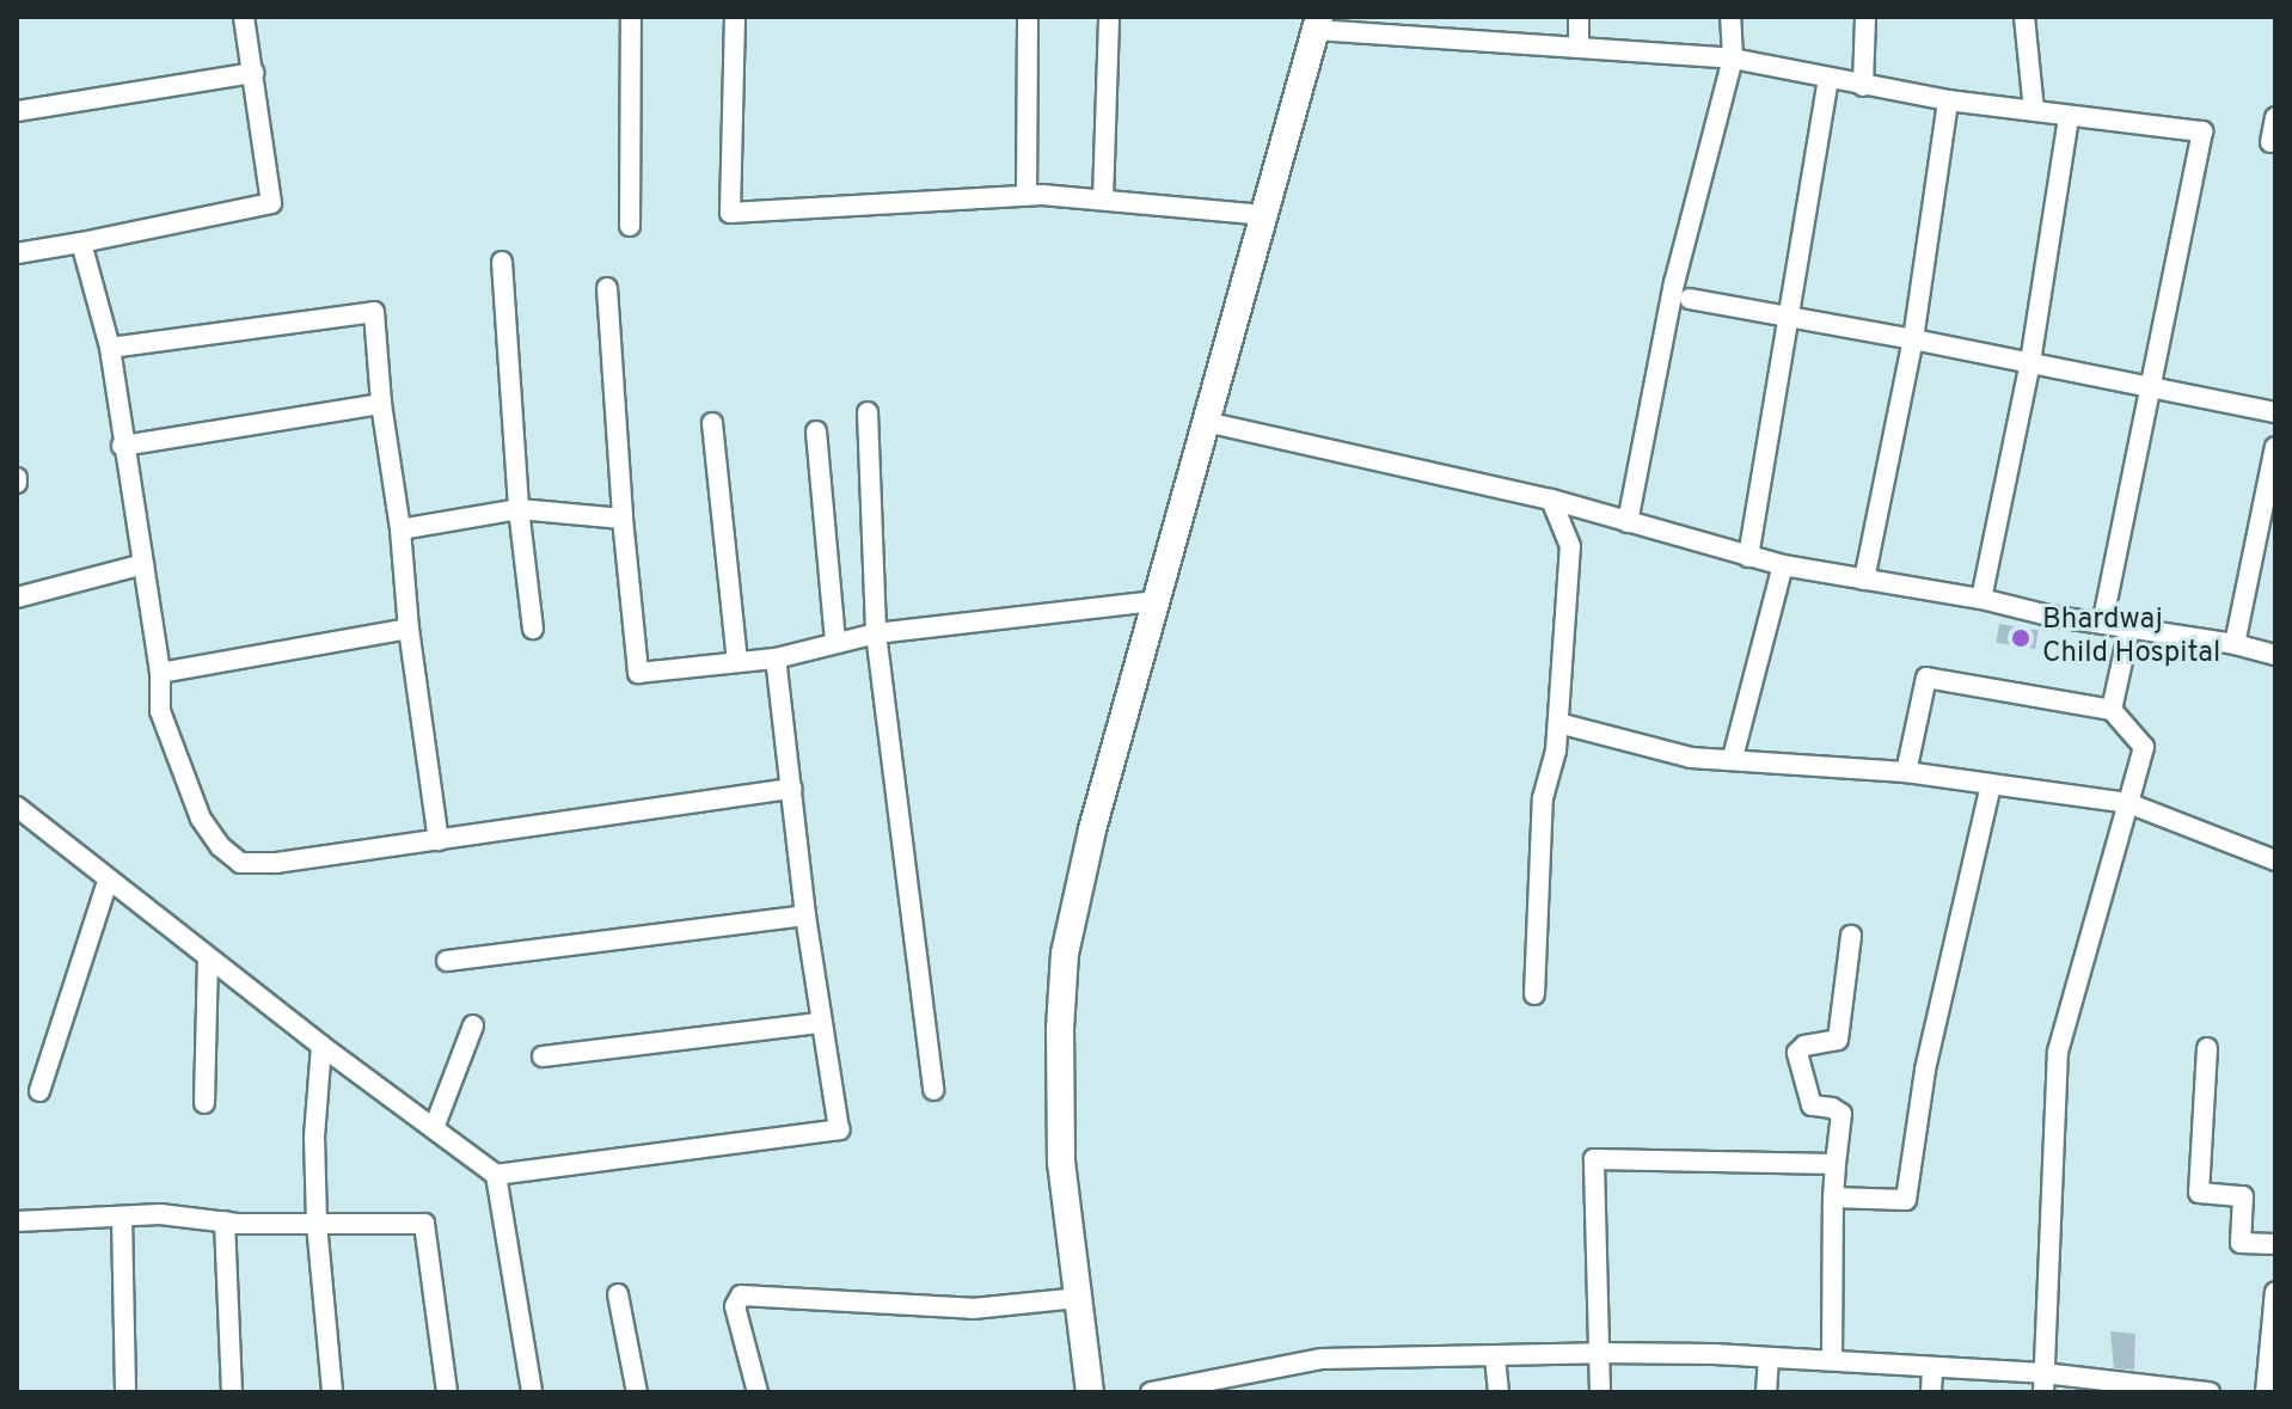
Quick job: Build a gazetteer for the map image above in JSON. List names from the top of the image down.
{
  "places": ["Bhardwaj Child Hospital"]
}
